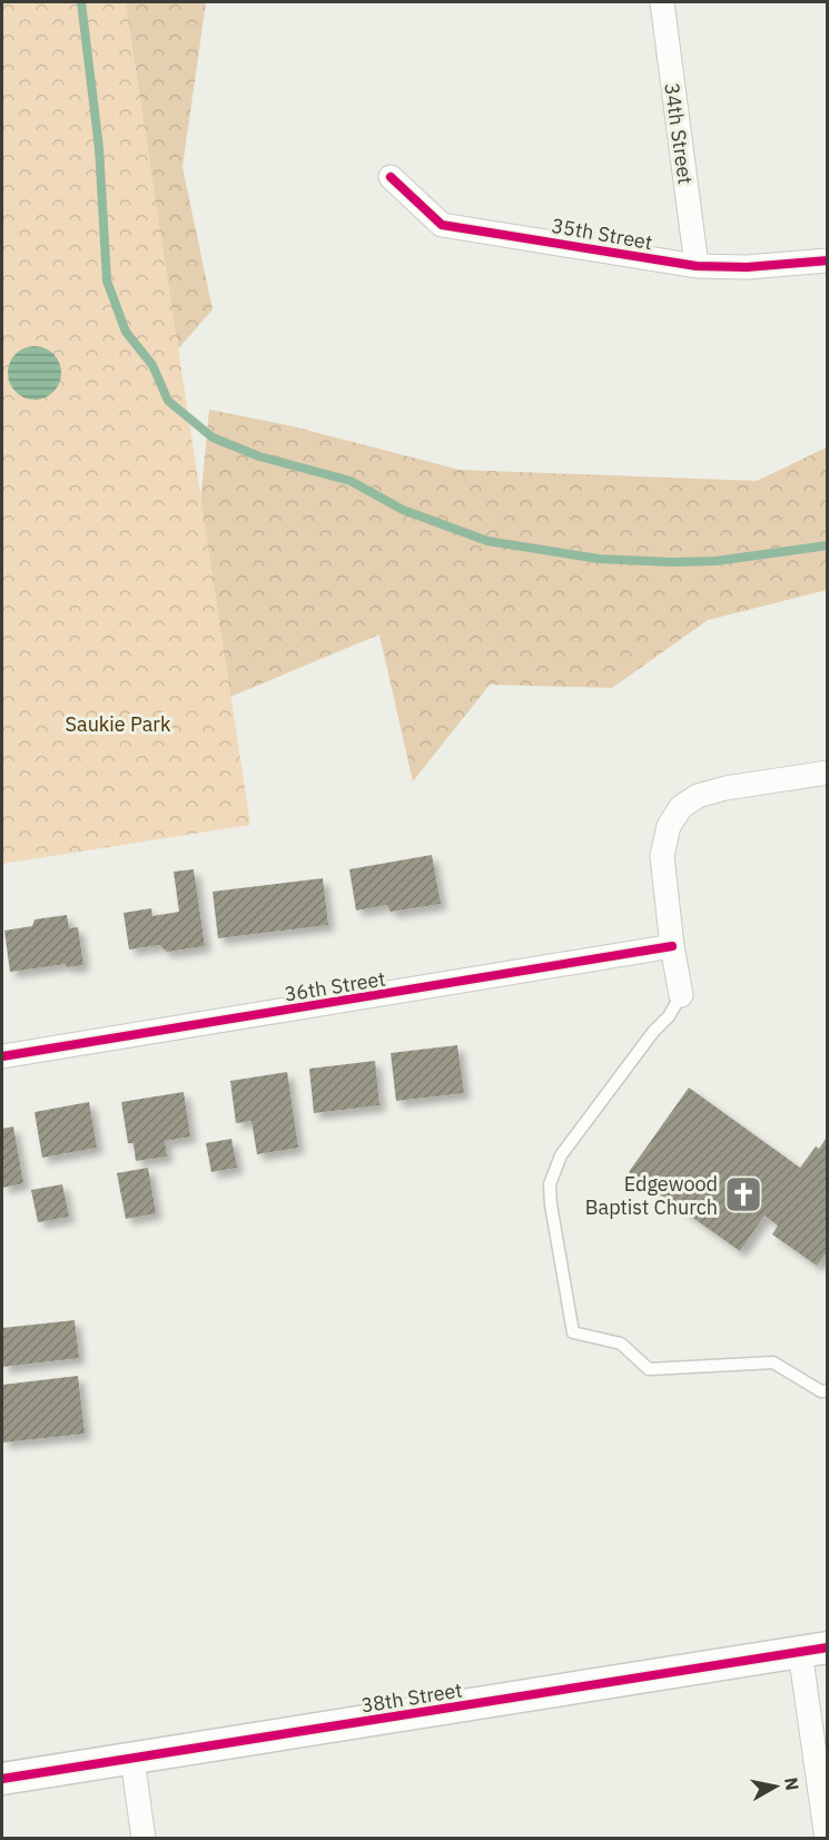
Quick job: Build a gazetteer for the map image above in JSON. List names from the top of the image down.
{
  "streets": {
    "street": [
      "34th Street",
      "35th Street",
      "36th Street",
      "38th Street"
    ]
  },
  "crossings": [
    ["34th Street", "35th Street"]
  ],
  "parks": ["Saukie Park"],
  "places": {
    "church": ["Edgewood Baptist Church"]
  },
  "north": "right"
}
